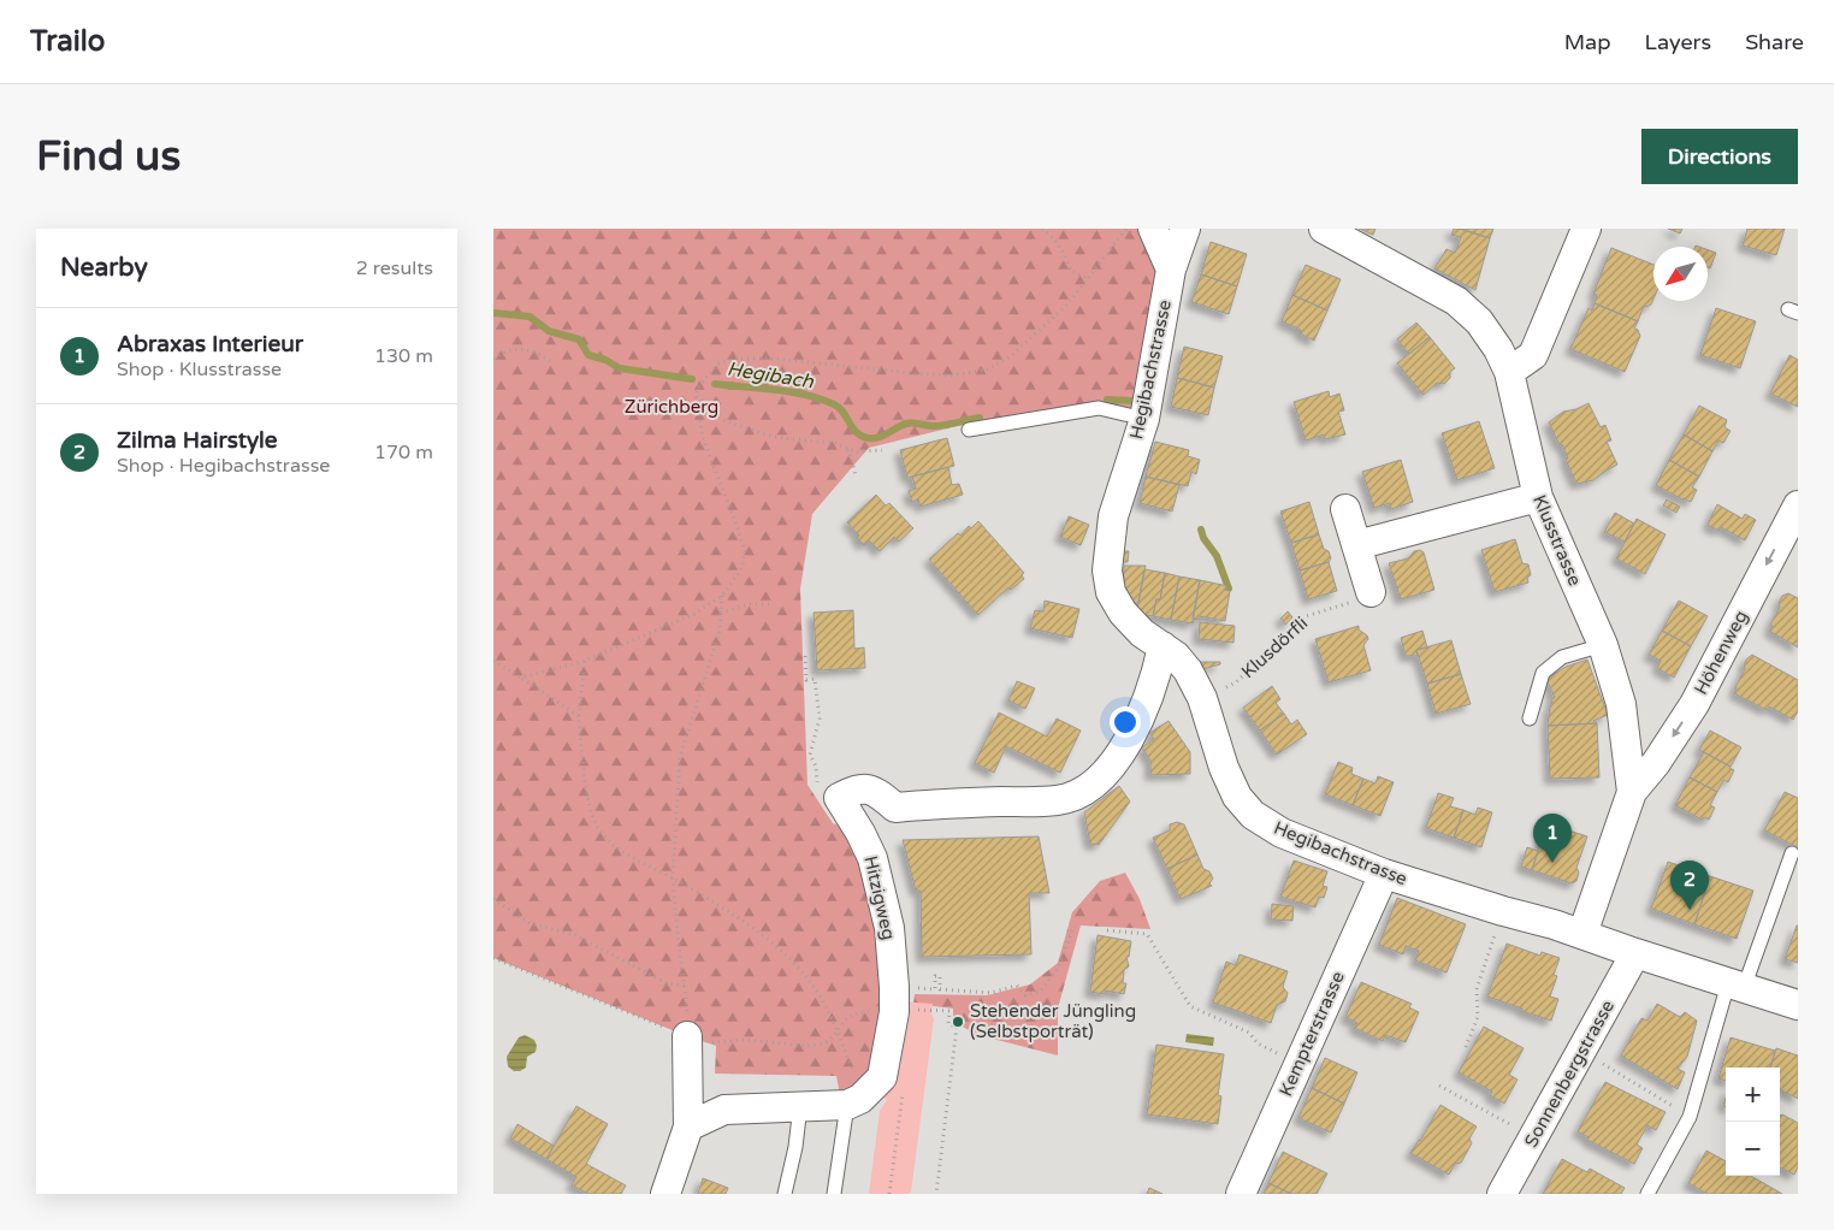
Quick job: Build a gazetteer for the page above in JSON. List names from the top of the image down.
{
  "streets": {
    "street": [
      "Hegibachstrasse",
      "Klusstrasse",
      "Höhenweg",
      "Hitzigweg",
      "Kempterstrasse",
      "Sonnenbergstrasse"
    ],
    "path": ["Klusdörfli"]
  },
  "crossings": [
    ["Hegibachstrasse", "Klusstrasse"],
    ["Hegibachstrasse", "Klusdörfli"],
    ["Hegibachstrasse", "Hitzigweg"],
    ["Hegibachstrasse", "Kempterstrasse"],
    ["Hegibachstrasse", "Sonnenbergstrasse"],
    ["Klusstrasse", "Höhenweg"]
  ],
  "one_way": ["Höhenweg"],
  "water": ["Hegibach"],
  "parks": ["Zürichberg"],
  "places": ["Stehender Jüngling (Selbstporträt)"],
  "north": "bottom left",
  "page": {
    "header": "Trailo",
    "nav": ["Map", "Layers", "Share"],
    "buttons": "Directions",
    "title": "Find us",
    "heading": ["Nearby", "2 results"],
    "list": [
      {
        "mark": "1",
        "name": "Abraxas Interieur",
        "note": "Shop · Klusstrasse",
        "value": "130 m"
      },
      {
        "mark": "2",
        "name": "Zilma Hairstyle",
        "note": "Shop · Hegibachstrasse",
        "value": "170 m"
      }
    ],
    "pins": ["1", "2"],
    "map_buttons": ["+", "−"]
  }
}
